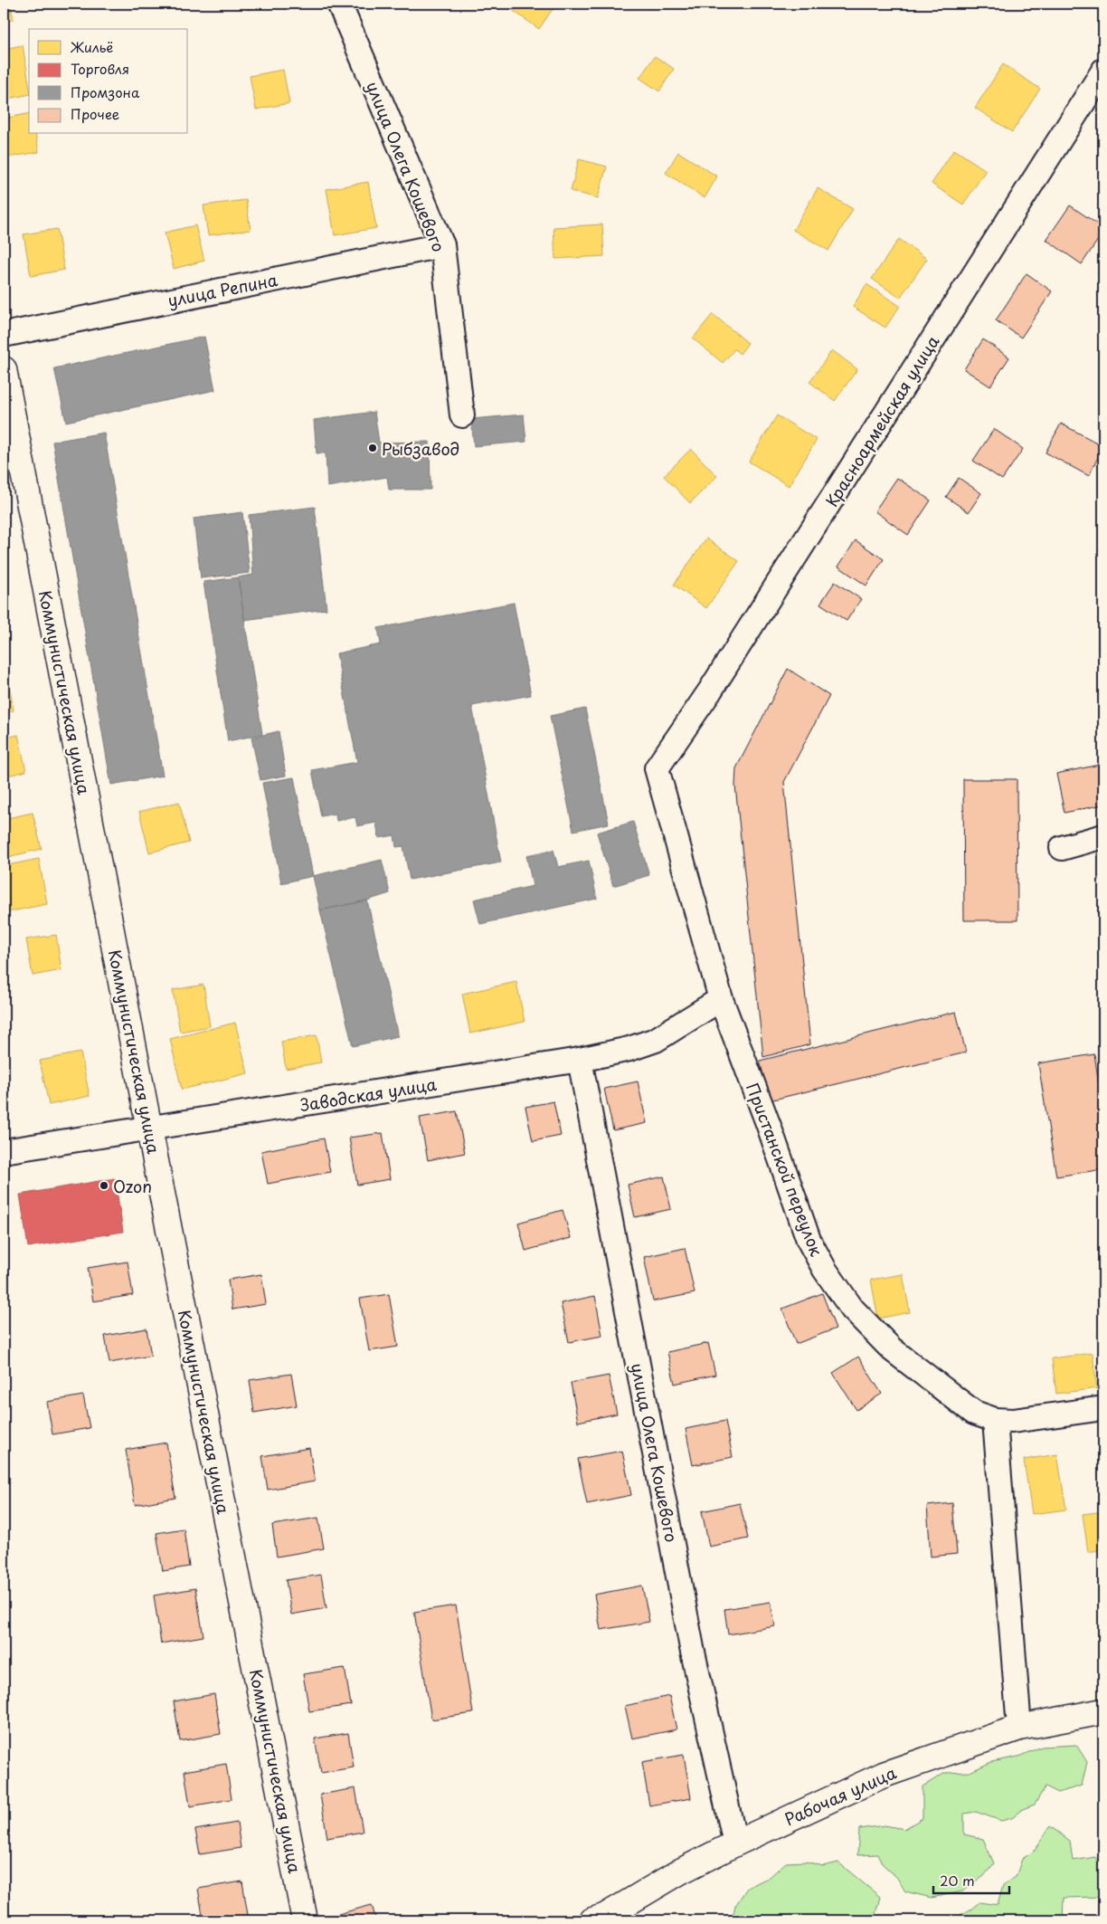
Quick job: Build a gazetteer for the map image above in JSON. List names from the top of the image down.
{
  "streets": {
    "street": [
      "улица Олега Кошевого",
      "улица Репина",
      "Красноармейская улица",
      "Коммунистическая улица",
      "Заводская улица",
      "Пристанской переулок",
      "Рабочая улица"
    ]
  },
  "crossings": [
    ["улица Олега Кошевого", "улица Репина"],
    ["улица Олега Кошевого", "Заводская улица"],
    ["улица Олега Кошевого", "Рабочая улица"],
    ["Красноармейская улица", "Пристанской переулок"],
    ["Коммунистическая улица", "Заводская улица"],
    ["Заводская улица", "Пристанской переулок"]
  ],
  "places": ["Рыбзавод", "Ozon"],
  "legend": [
    "Жильё",
    "Торговля",
    "Промзона",
    "Прочее"
  ],
  "scale_bar": "20 m"
}
